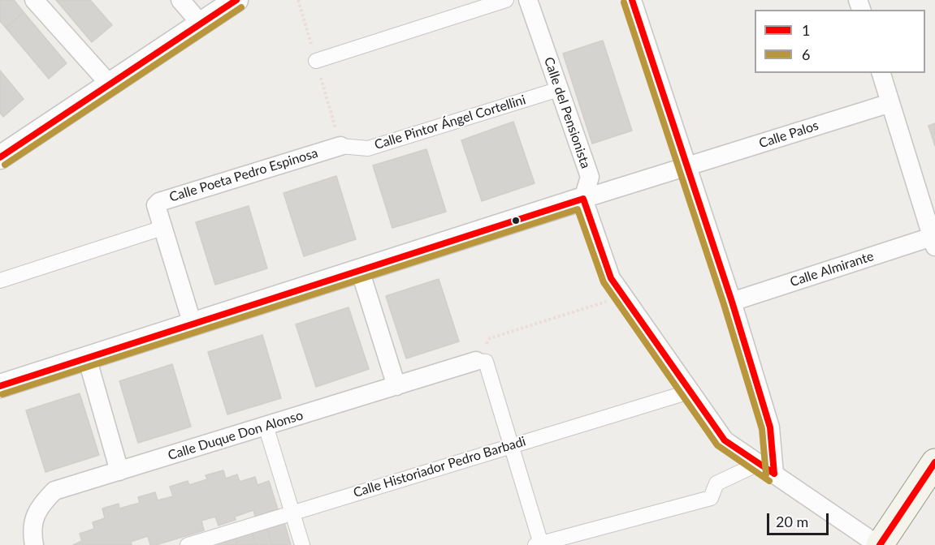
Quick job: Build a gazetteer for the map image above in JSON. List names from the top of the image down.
{
  "streets": {
    "street": [
      "Calle del Pensionista",
      "Calle Pintor Ángel Cortellini",
      "Calle Palos",
      "Calle Poeta Pedro Espinosa",
      "Calle Almirante",
      "Calle Duque Don Alonso",
      "Calle Historiador Pedro Barbadi"
    ]
  },
  "crossings": [
    ["Calle del Pensionista", "Calle Pintor Ángel Cortellini"],
    ["Calle del Pensionista", "Calle Palos"],
    ["Calle Pintor Ángel Cortellini", "Calle Poeta Pedro Espinosa"]
  ],
  "lines": ["transit line 1", "transit line 6"],
  "legend": ["1", "6"],
  "scale_bar": "20 m"
}
